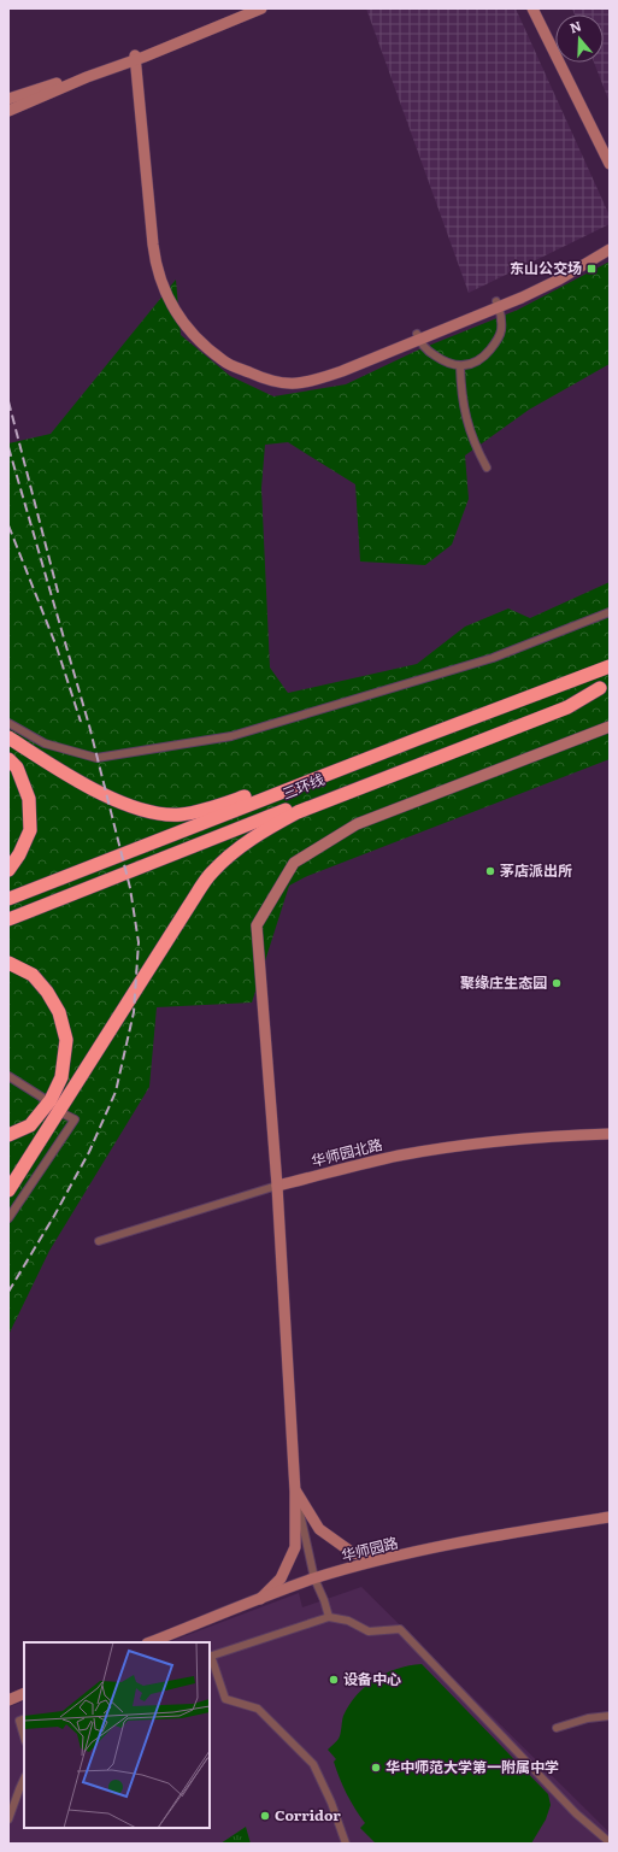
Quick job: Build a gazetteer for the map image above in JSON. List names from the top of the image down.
{
  "streets": {
    "highway": ["三环线"],
    "street": ["华师园北路", "华师园路"]
  },
  "places": {
    "transit": ["东山公交场"],
    "other": [
      "茅店派出所",
      "聚缘庄生态园",
      "设备中心",
      "华中师范大学第一附属中学",
      "Corridor"
    ]
  },
  "north": "top"
}
